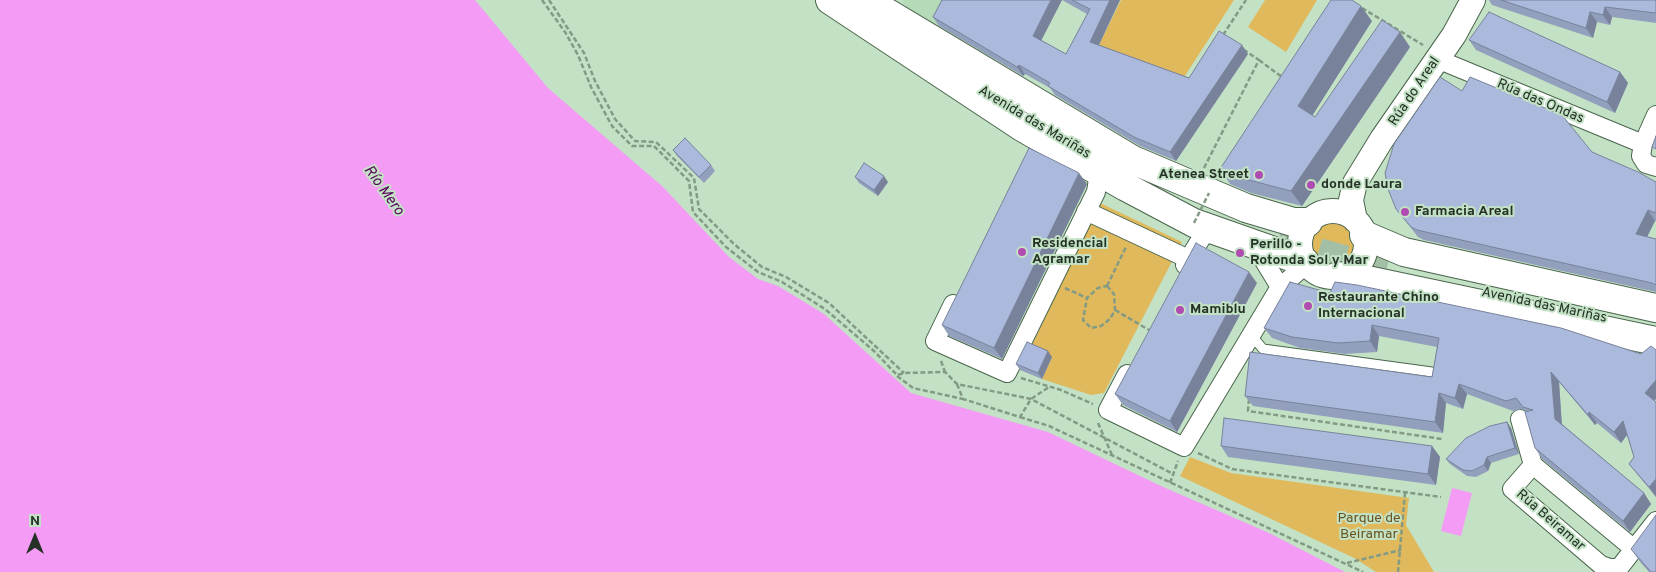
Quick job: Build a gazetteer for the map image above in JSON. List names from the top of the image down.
{
  "streets": {
    "highway": ["Avenida das Mariñas"],
    "street": ["Rúa do Areal", "Rúa das Ondas", "Rúa Beiramar"]
  },
  "crossings": [
    ["Rúa do Areal", "Rúa das Ondas"]
  ],
  "water": ["Río Mero"],
  "parks": ["Parque de Beiramar"],
  "places": [
    "Atenea Street",
    "donde Laura",
    "Farmacia Areal",
    "Residencial Agramar",
    "Perillo - Rotonda Sol y Mar",
    "Restaurante Chino Internacional",
    "Mamiblu"
  ],
  "north": "top"
}
